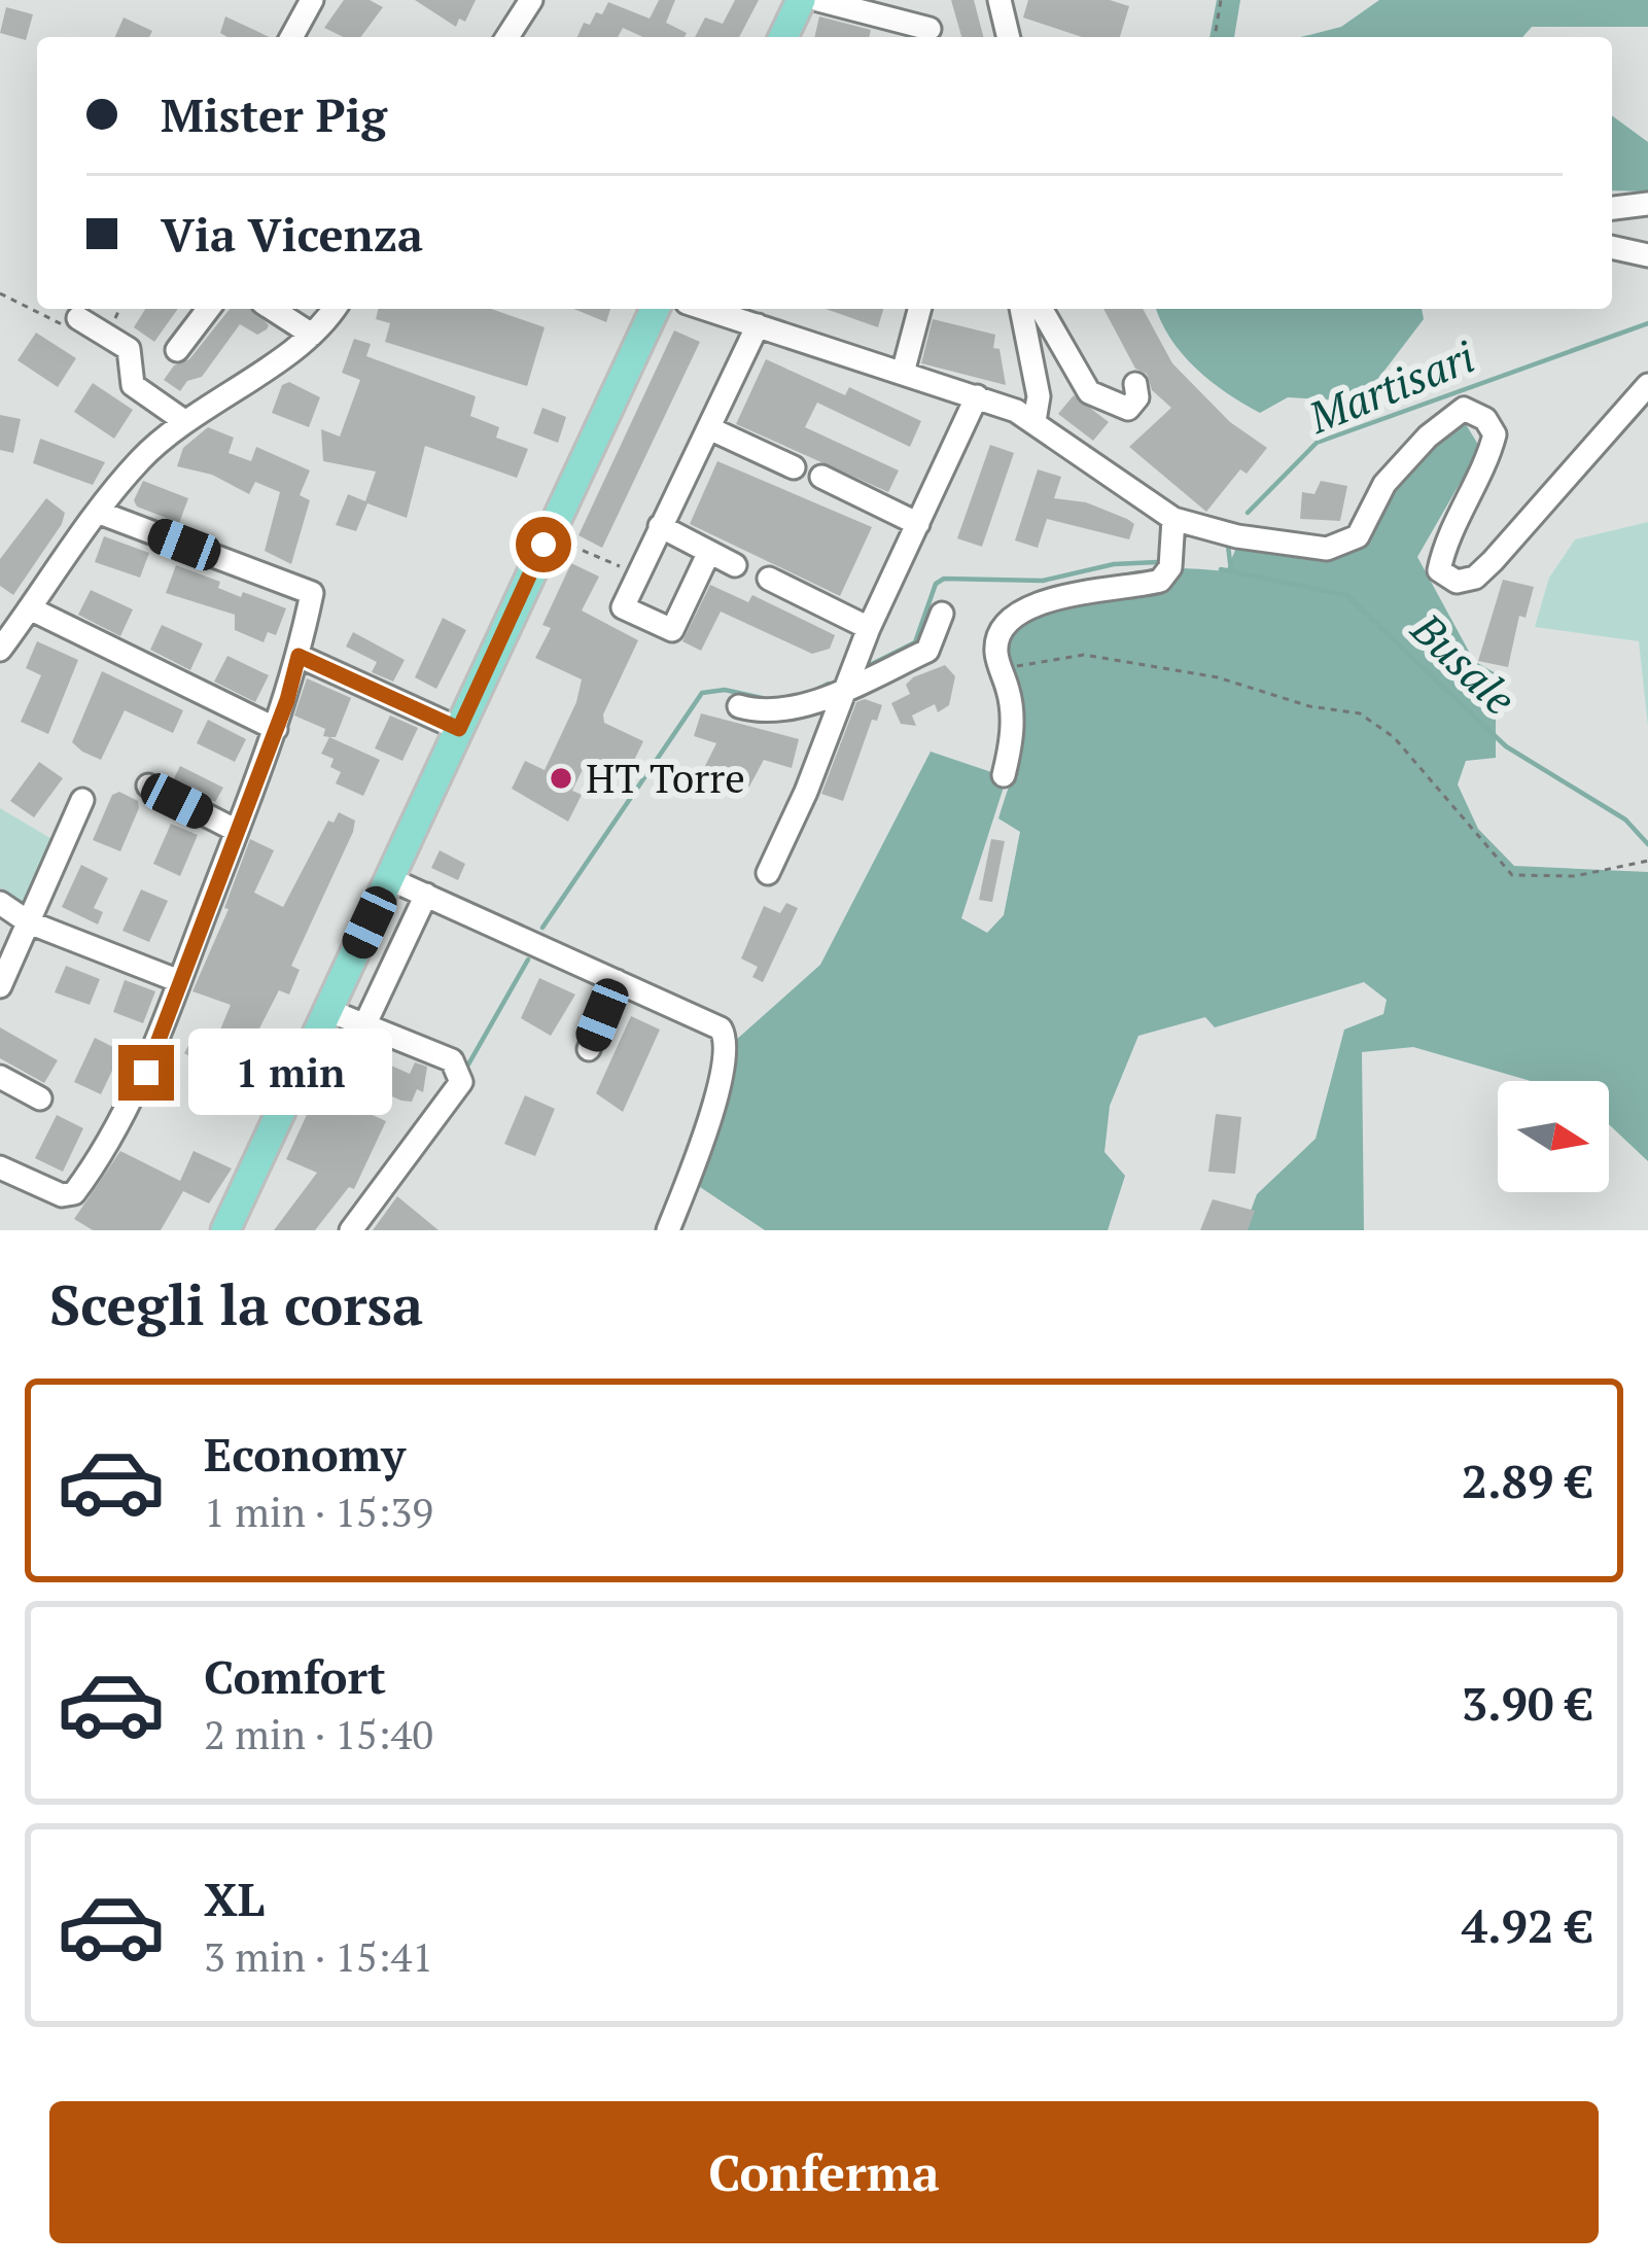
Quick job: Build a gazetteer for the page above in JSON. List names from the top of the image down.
{
  "water": ["Martisari", "Busale"],
  "places": ["HT Torre"],
  "north": "right",
  "page": {
    "banner": ["Mister Pig", "Via Vicenza"],
    "bubble": "1 min",
    "heading": "Scegli la corsa",
    "list": [
      {
        "name": "Economy",
        "note": "1 min · 15:39",
        "value": "2.89 €"
      },
      {
        "name": "Comfort",
        "note": "2 min · 15:40",
        "value": "3.90 €"
      },
      {
        "name": "XL",
        "note": "3 min · 15:41",
        "value": "4.92 €"
      }
    ],
    "buttons": "Conferma"
  }
}
